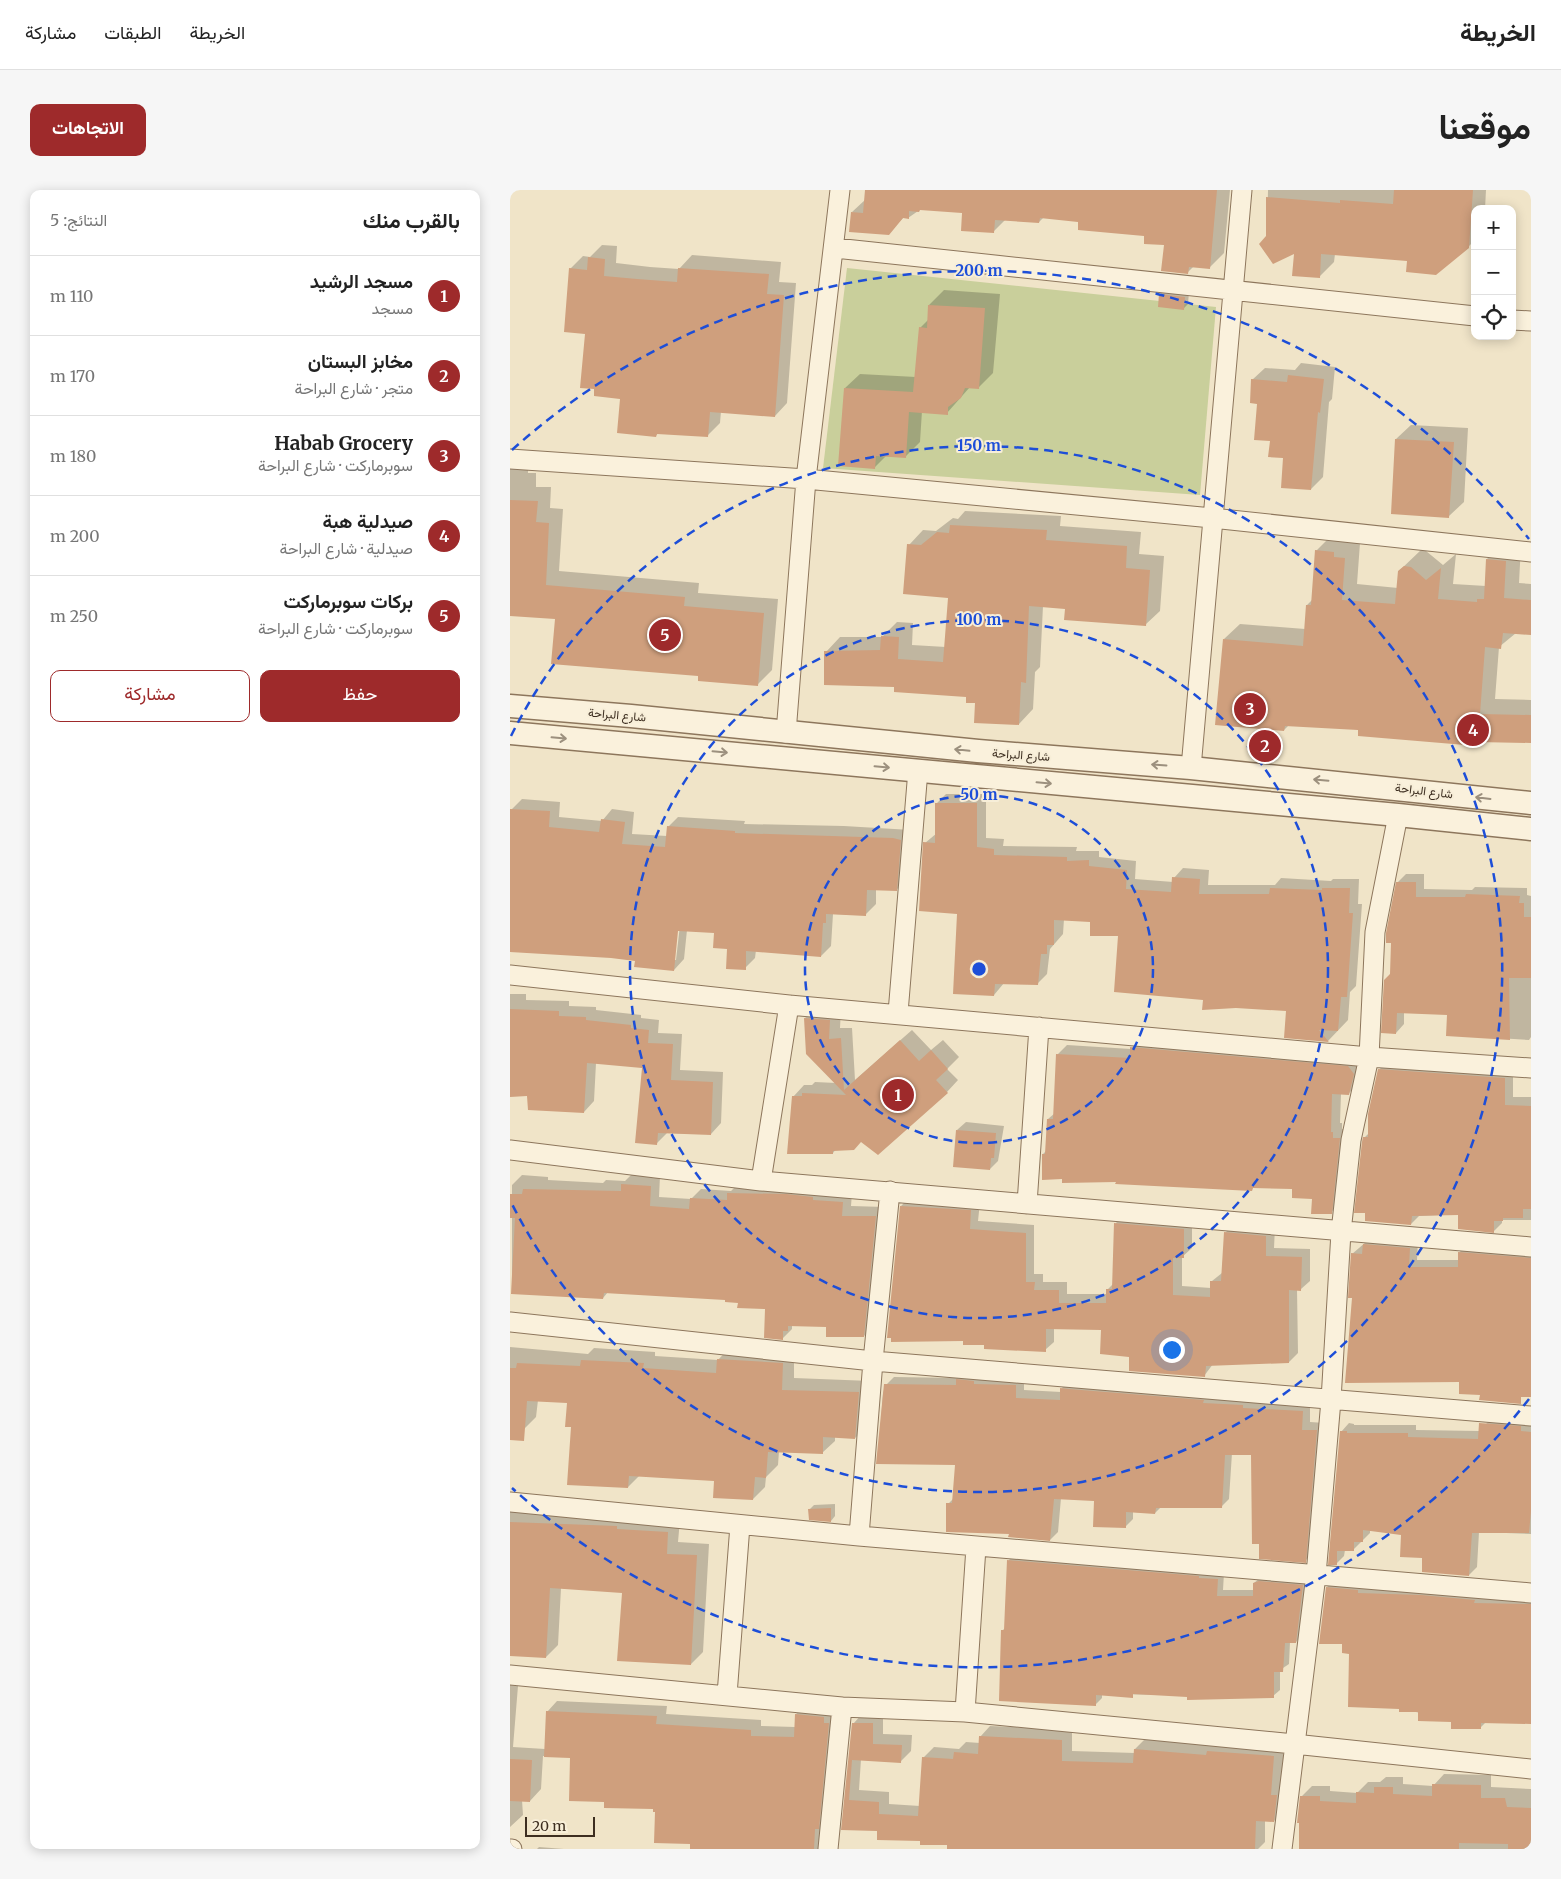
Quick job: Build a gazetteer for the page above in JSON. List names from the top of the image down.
{
  "streets": {
    "street": ["شارع البراحة"]
  },
  "scale_bar": "20 m",
  "page": {
    "header": "الخريطة",
    "nav": ["الخريطة", "الطبقات", "مشاركة"],
    "title": "موقعنا",
    "buttons": [
      "الاتجاهات",
      ["حفظ", "مشاركة"]
    ],
    "heading": ["بالقرب منك", "النتائج: 5"],
    "map_buttons": ["+", "−"],
    "list": [
      {
        "mark": "1",
        "name": "مسجد الرشيد",
        "note": "مسجد",
        "value": "110 m"
      },
      {
        "mark": "2",
        "name": "مخابز البستان",
        "note": "متجر · شارع البراحة",
        "value": "170 m"
      },
      {
        "mark": "3",
        "name": "Habab Grocery",
        "note": "سوبرماركت · شارع البراحة",
        "value": "180 m"
      },
      {
        "mark": "4",
        "name": "صيدلية هبة",
        "note": "صيدلية · شارع البراحة",
        "value": "200 m"
      },
      {
        "mark": "5",
        "name": "بركات سوبرماركت",
        "note": "سوبرماركت · شارع البراحة",
        "value": "250 m"
      }
    ],
    "pins": [
      "5",
      "3",
      "4",
      "2",
      "1"
    ],
    "scale": "20 m"
  },
  "rings": [
    "200 m",
    "150 m",
    "100 m",
    "50 m"
  ]
}
